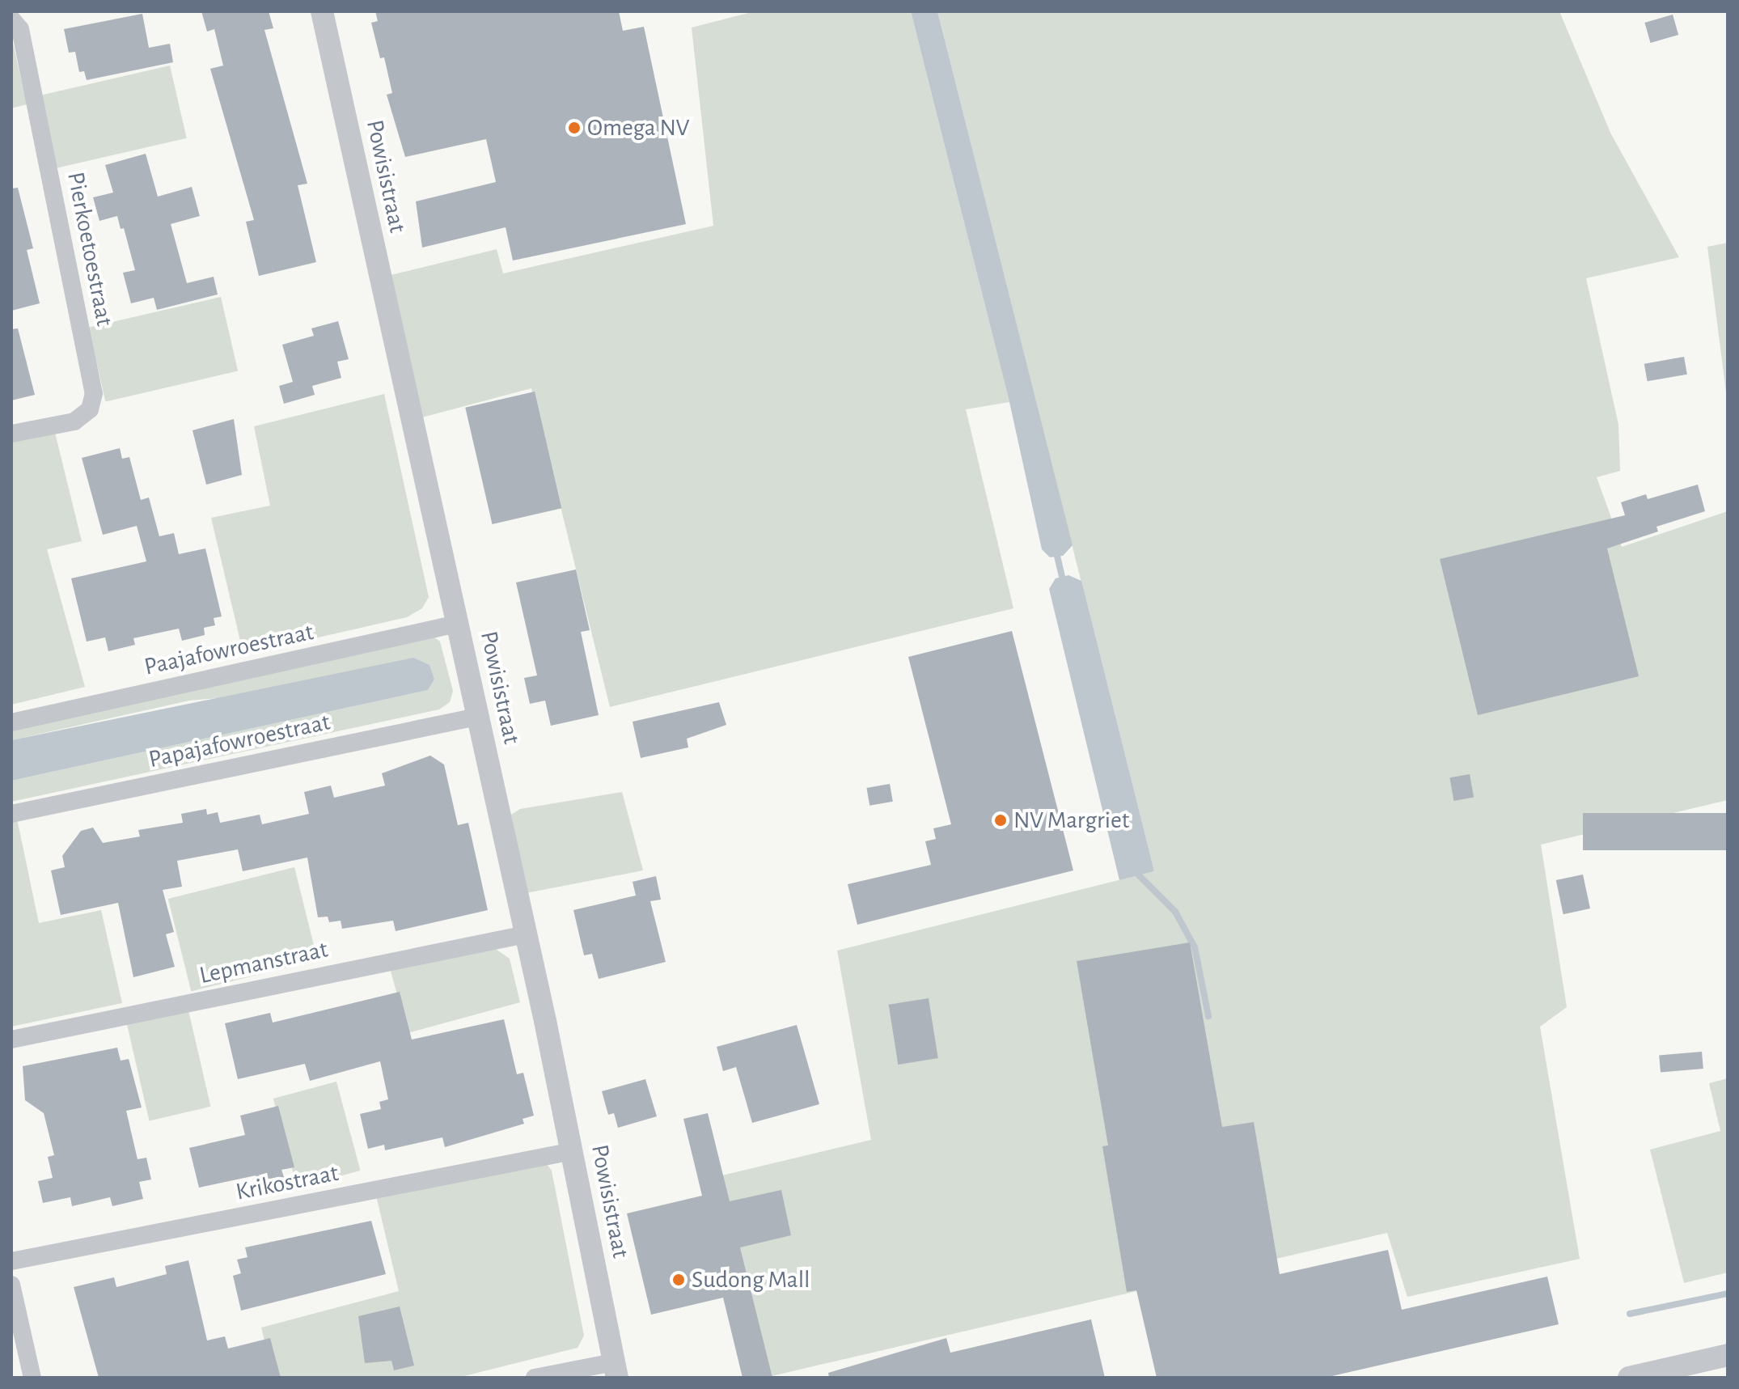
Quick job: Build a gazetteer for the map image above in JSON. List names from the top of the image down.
{
  "streets": {
    "street": [
      "Powisistraat",
      "Pierkoetoestraat",
      "Paajafowroestraat",
      "Papajafowroestraat",
      "Lepmanstraat",
      "Krikostraat"
    ]
  },
  "crossings": [
    ["Powisistraat", "Paajafowroestraat"],
    ["Powisistraat", "Papajafowroestraat"],
    ["Powisistraat", "Lepmanstraat"],
    ["Powisistraat", "Krikostraat"]
  ],
  "places": ["Omega NV", "NV Margriet", "Sudong Mall"]
}
